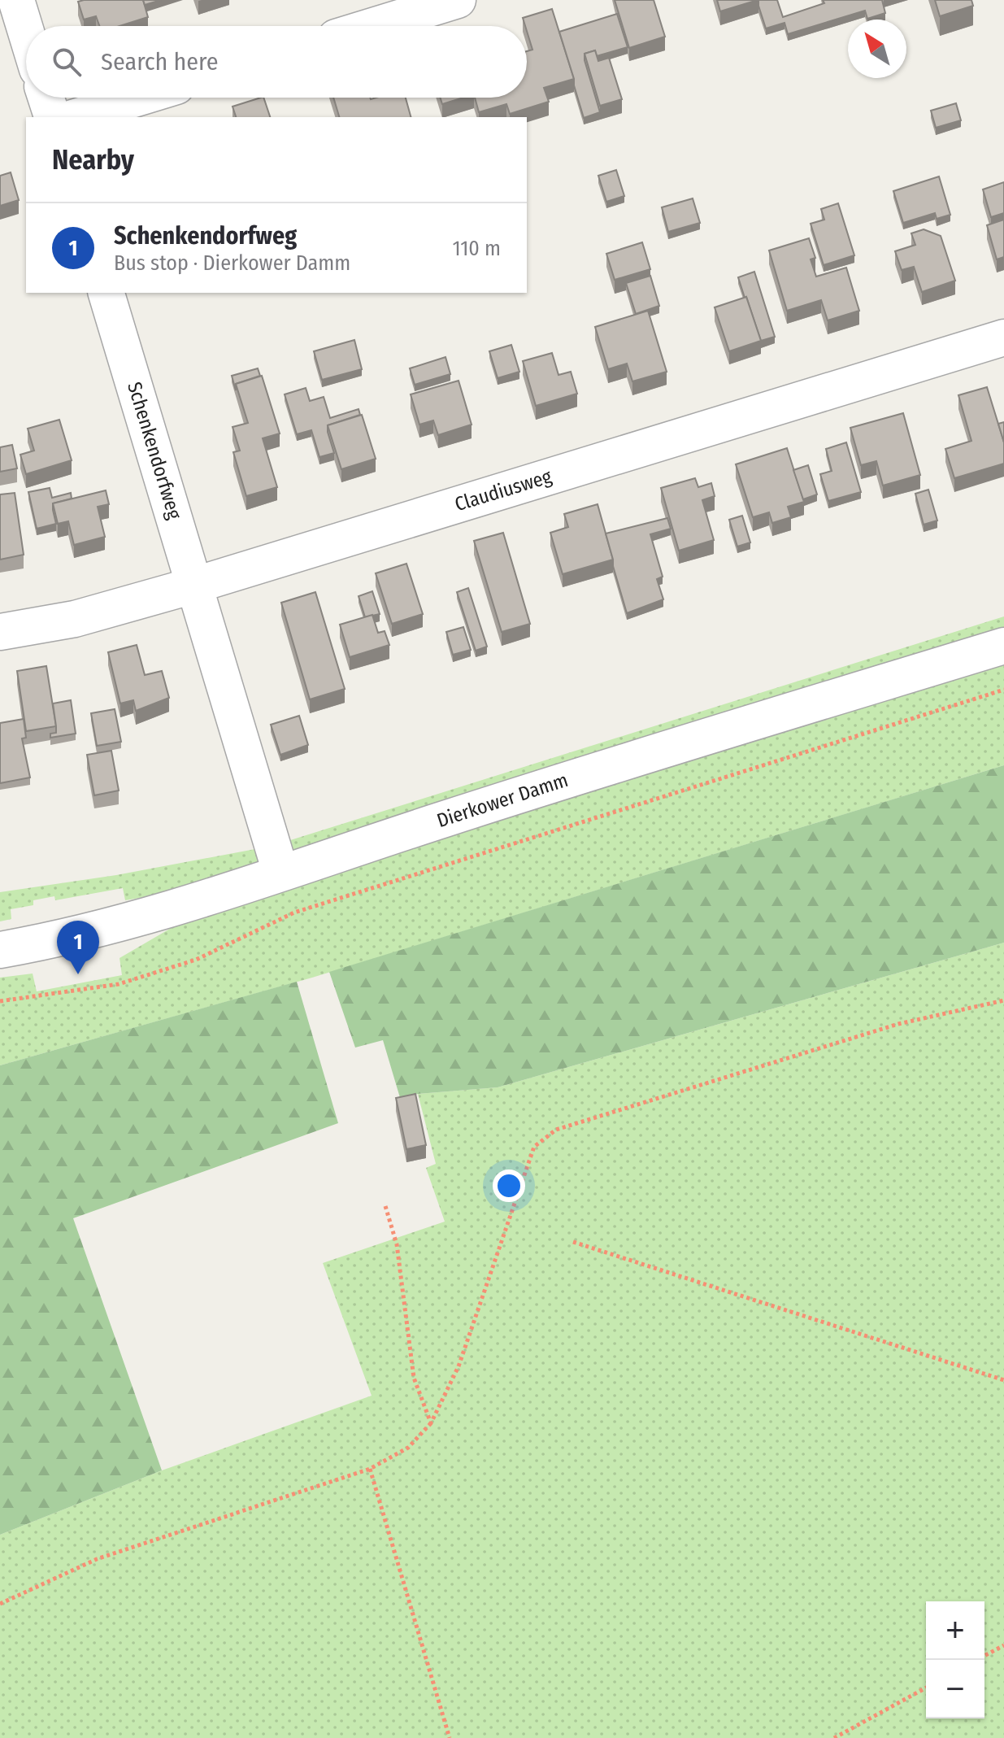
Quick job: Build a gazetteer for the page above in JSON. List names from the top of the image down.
{
  "streets": {
    "street": ["Schenkendorfweg", "Claudiusweg", "Dierkower Damm"]
  },
  "crossings": [
    ["Schenkendorfweg", "Claudiusweg"],
    ["Schenkendorfweg", "Dierkower Damm"]
  ],
  "north": "top left",
  "page": {
    "search": "Search here",
    "heading": "Nearby",
    "list": [
      {
        "mark": "1",
        "name": "Schenkendorfweg",
        "note": "Bus stop · Dierkower Damm",
        "value": "110 m"
      }
    ],
    "pins": "1",
    "map_buttons": ["+", "−"]
  }
}
